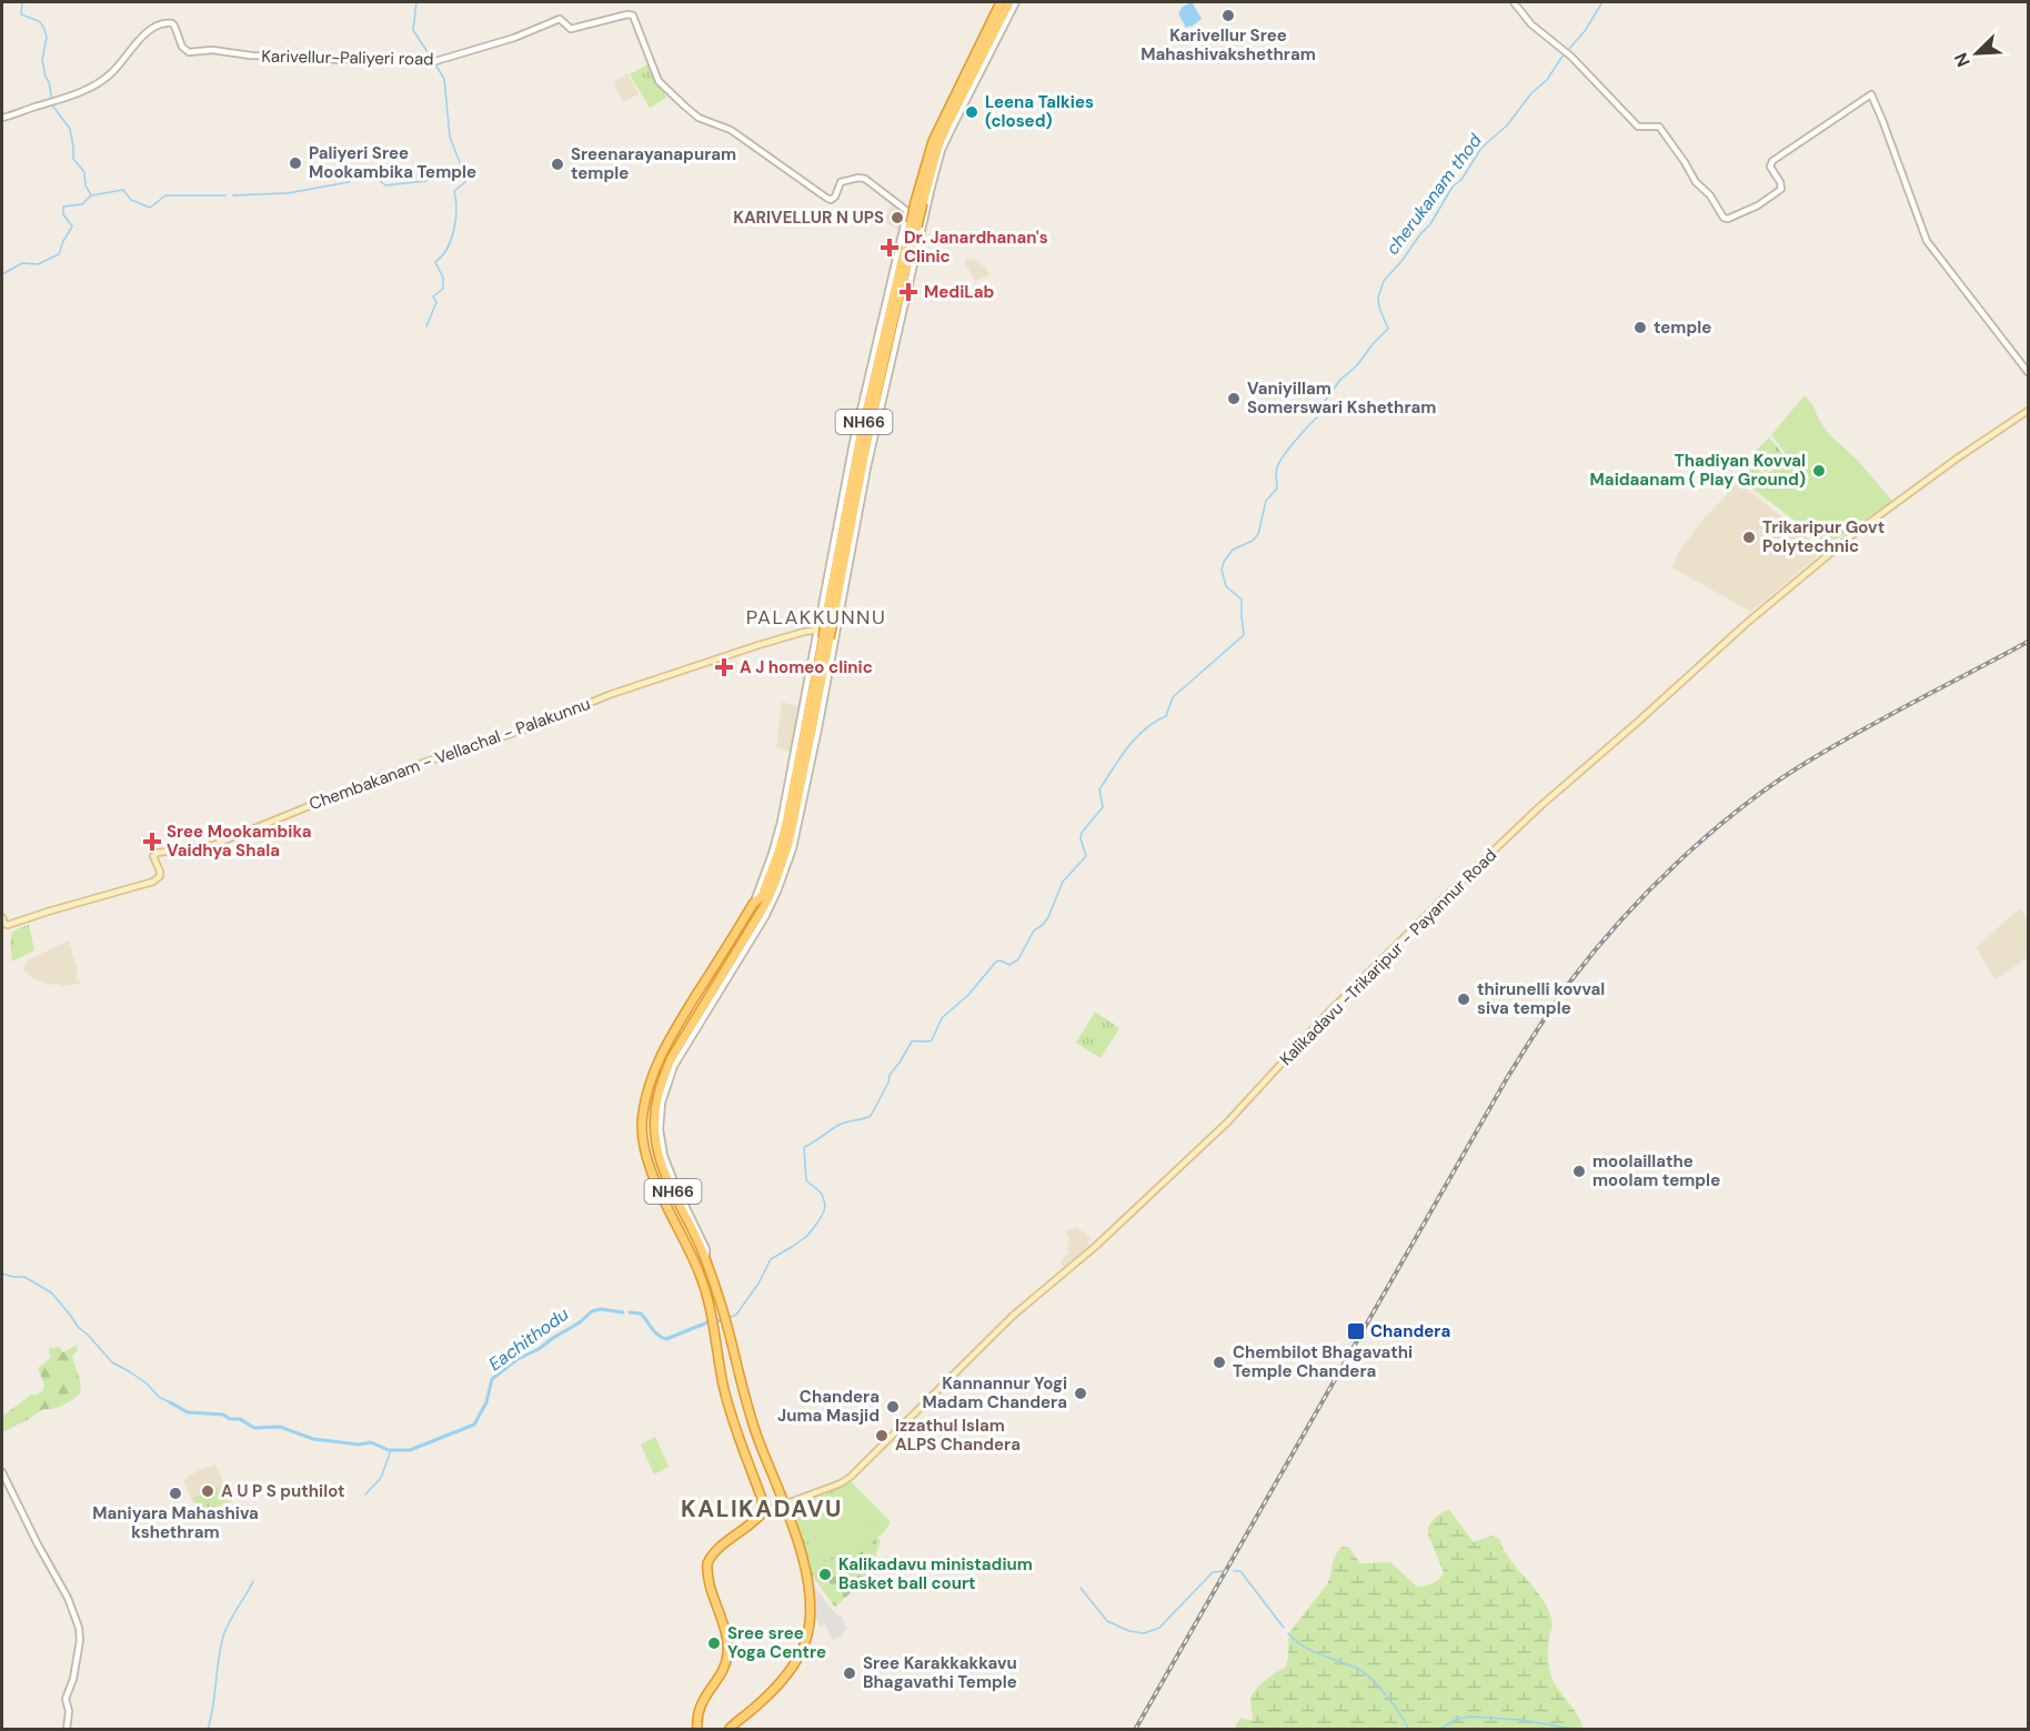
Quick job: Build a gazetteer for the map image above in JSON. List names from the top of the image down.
{
  "streets": {
    "highway": ["NH66"],
    "main road": ["Chembakanam - Vellachal - Palakunnu", "Kalikadavu -Trikaripur - Payannur Road"],
    "street": ["Karivellur-Paliyeri road"]
  },
  "crossings": [
    ["Karivellur-Paliyeri road", "NH66"],
    ["NH66", "Kalikadavu -Trikaripur - Payannur Road"]
  ],
  "districts": ["PALAKKUNNU", "KALIKADAVU"],
  "water": ["cherukanam thod", "Eachithodu"],
  "places": {
    "other": [
      "Karivellur Sree Mahashivakshethram",
      "Leena Talkies (closed)",
      "Paliyeri Sree Mookambika Temple",
      "Sreenarayanapuram temple",
      "KARIVELLUR N UPS",
      "temple",
      "Vaniyillam Somerswari Kshethram",
      "Thadiyan Kovval Maidaanam ( Play Ground)",
      "Trikaripur Govt Polytechnic",
      "thirunelli kovval siva temple",
      "moolaillathe moolam temple",
      "Chembilot Bhagavathi Temple Chandera",
      "Kannannur Yogi Madam Chandera",
      "Chandera Juma Masjid",
      "Izzathul Islam ALPS Chandera",
      "A U P S puthilot",
      "Maniyara Mahashiva kshethram",
      "Kalikadavu ministadium Basket ball court",
      "Sree sree Yoga Centre",
      "Sree Karakkakkavu Bhagavathi Temple"
    ],
    "health": [
      "Dr. Janardhanan's Clinic",
      "MediLab",
      "A J homeo clinic",
      "Sree Mookambika Vaidhya Shala"
    ],
    "transit": ["Chandera"]
  },
  "north": "bottom left"
}
